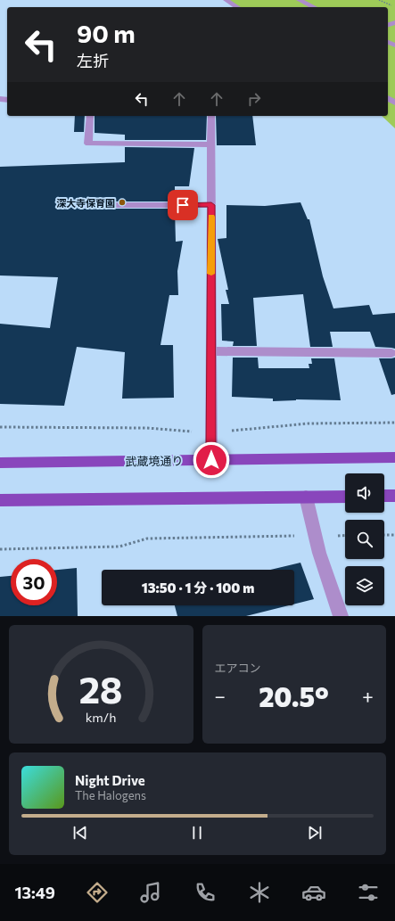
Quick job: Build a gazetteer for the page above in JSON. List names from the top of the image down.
{
  "streets": {
    "main road": ["武蔵境通り"]
  },
  "places": ["深大寺保育園"],
  "page": {
    "turn": ["90 m", "左折"],
    "limit": "30",
    "trip": "13:50 · 1 分 · 100 m",
    "tile": "エアコン",
    "heat": ["−", "20.5°", "+"],
    "song": ["Night Drive", "The Halogens"],
    "tabs": "13:49",
    "gauge": ["28", "km/h"]
  }
}
